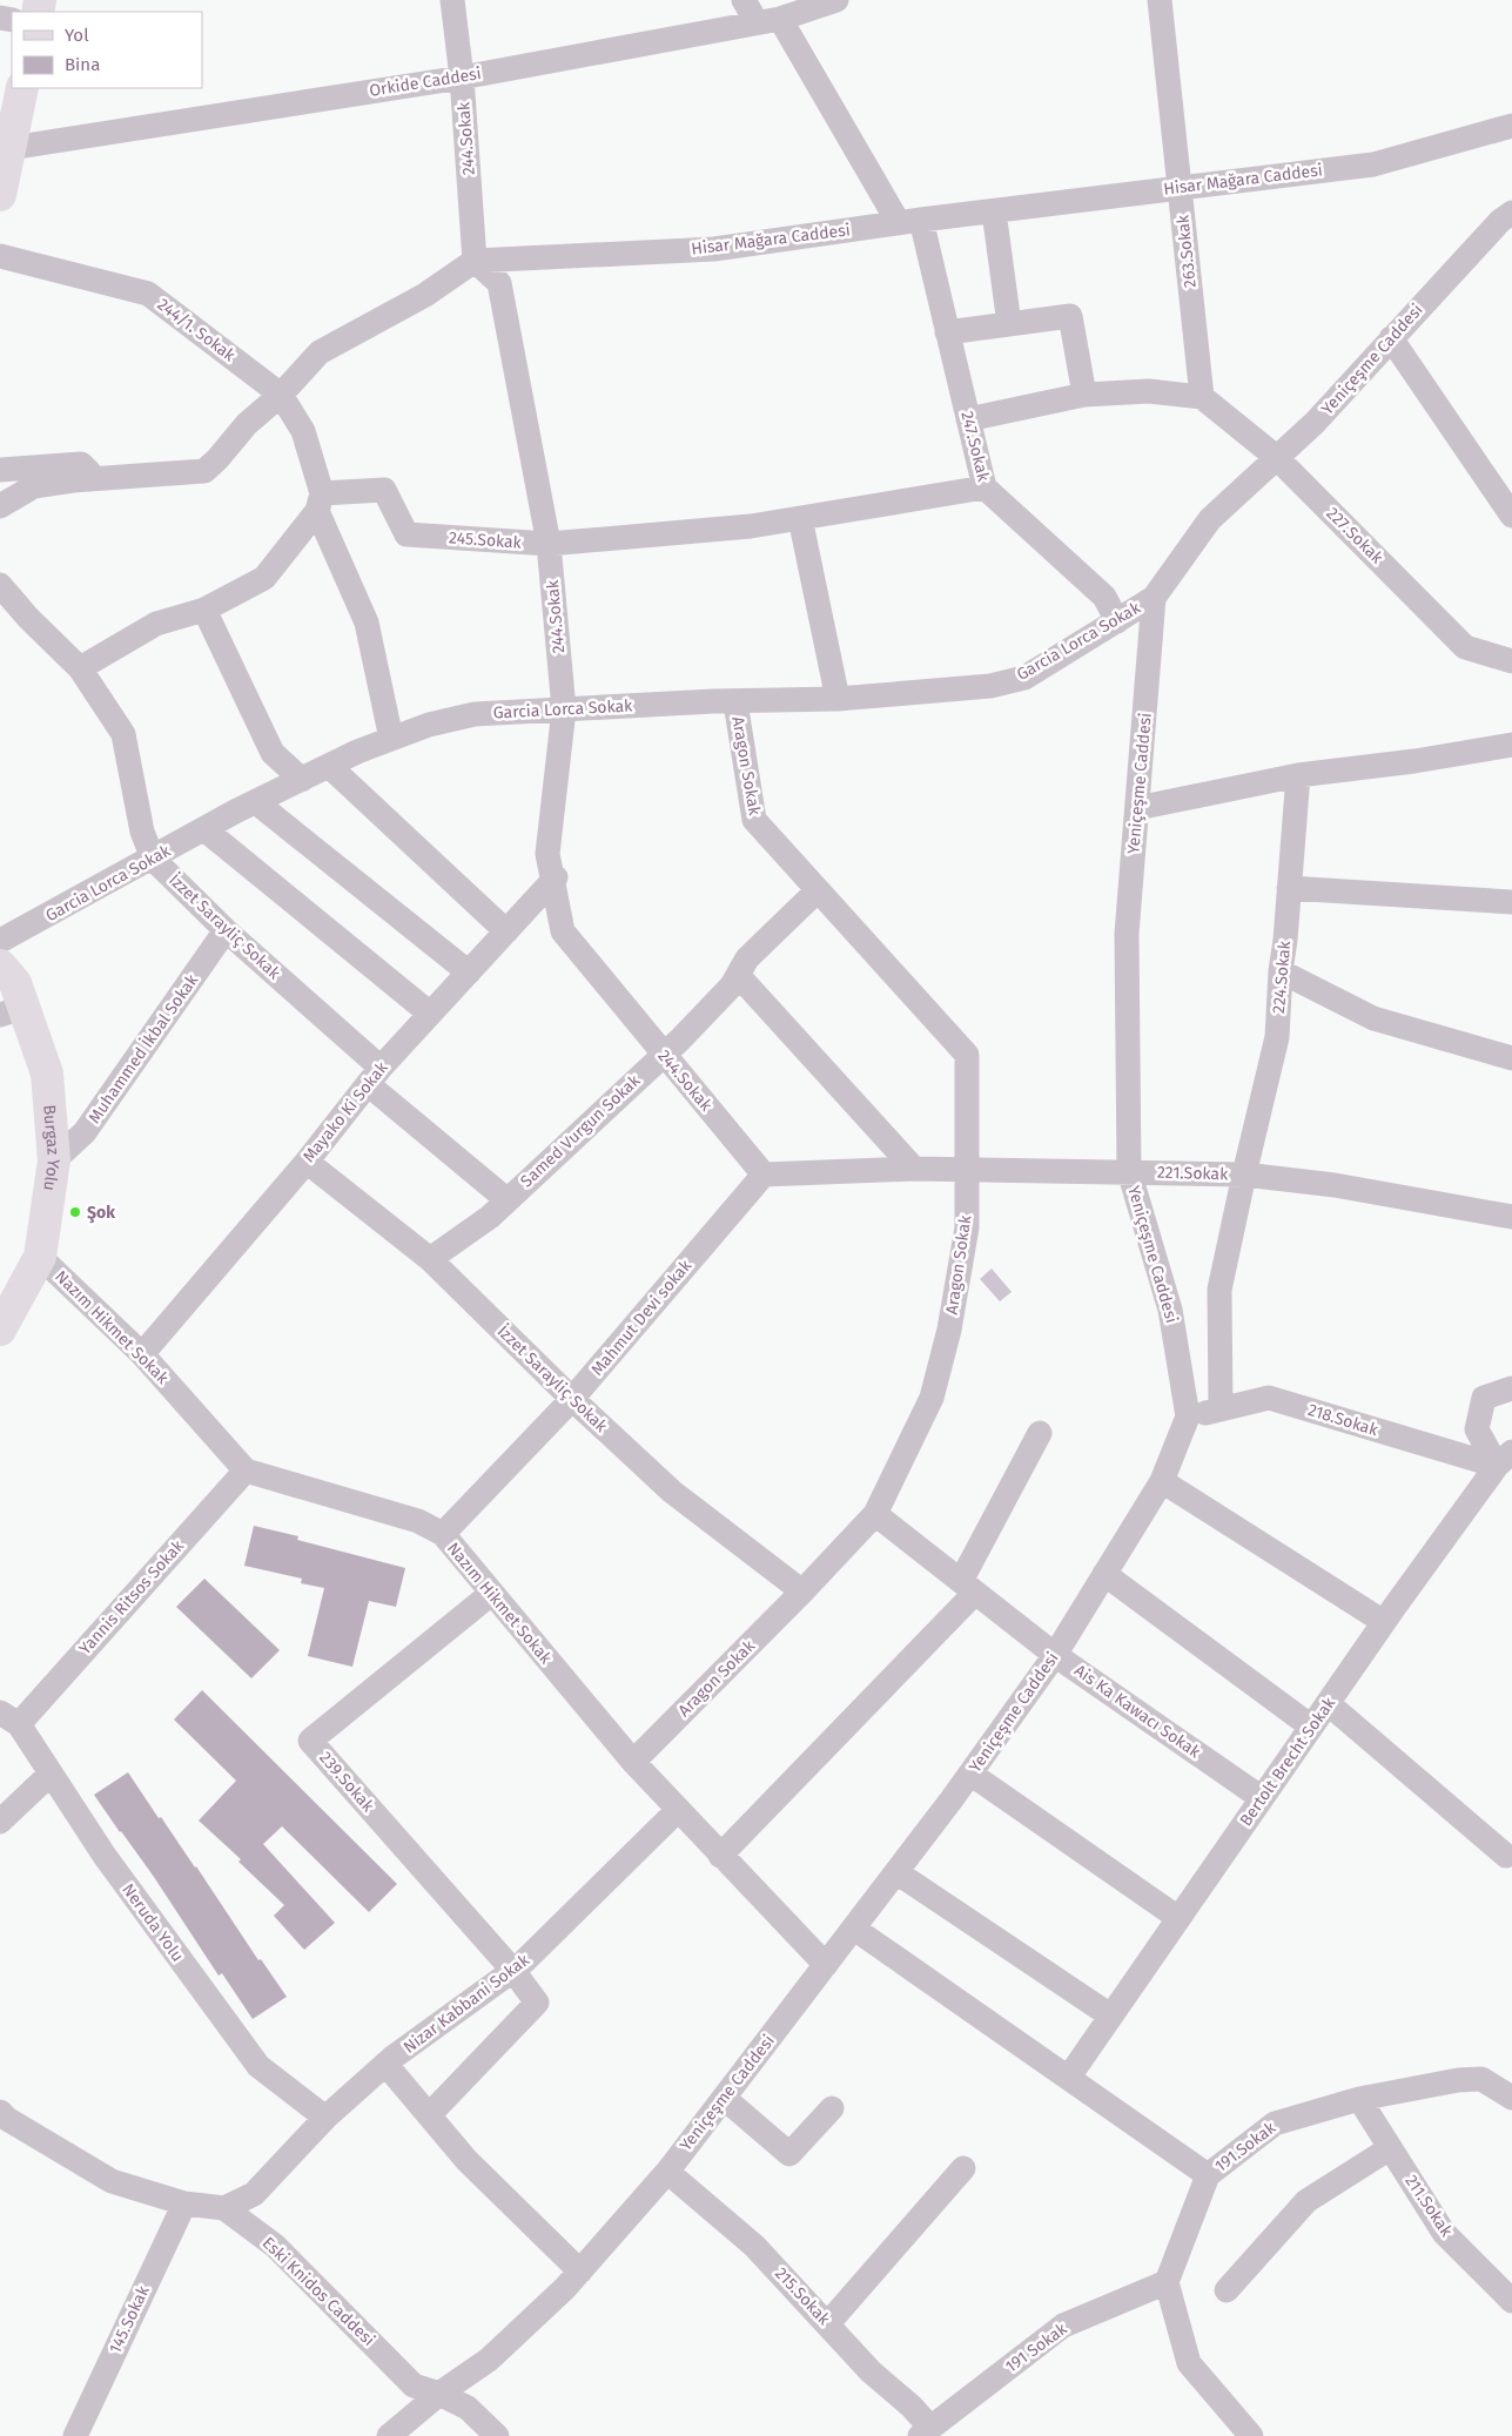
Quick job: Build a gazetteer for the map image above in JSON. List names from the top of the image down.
{
  "streets": {
    "street": [
      "Orkide Caddesi",
      "244.Sokak",
      "Hisar Mağara Caddesi",
      "263.Sokak",
      "244/1. Sokak",
      "Yeniçeşme Caddesi",
      "247.Sokak",
      "227.Sokak",
      "245.Sokak",
      "Garcia Lorca Sokak",
      "Aragon Sokak",
      "İzzet Sarayliç Sokak",
      "224.Sokak",
      "Muhammed İkbal Sokak",
      "Mayako Ki Sokak",
      "Samed Vurgun Sokak",
      "Burgaz Yolu",
      "221.Sokak",
      "Mahmut Devi sokak",
      "Nazım Hikmet Sokak",
      "218.Sokak",
      "Yannis Ritsos Sokak",
      "Ais Ka Kawacı Sokak",
      "Bertolt Brecht Sokak",
      "239.Sokak",
      "Neruda Yolu",
      "Nizar Kabbani Sokak",
      "191.Sokak",
      "211.Sokak",
      "Eski Knidos Caddesi",
      "215.Sokak",
      "145.Sokak",
      "191 Sokak"
    ]
  },
  "crossings": [
    ["Orkide Caddesi", "244.Sokak"],
    ["Orkide Caddesi", "247.Sokak"],
    ["244.Sokak", "Hisar Mağara Caddesi"],
    ["244.Sokak", "245.Sokak"],
    ["244.Sokak", "Garcia Lorca Sokak"],
    ["244.Sokak", "Mayako Ki Sokak"],
    ["244.Sokak", "Samed Vurgun Sokak"],
    ["244.Sokak", "221.Sokak"],
    ["244.Sokak", "Mahmut Devi sokak"],
    ["Hisar Mağara Caddesi", "263.Sokak"],
    ["Hisar Mağara Caddesi", "247.Sokak"],
    ["263.Sokak", "227.Sokak"],
    ["Yeniçeşme Caddesi", "227.Sokak"],
    ["Yeniçeşme Caddesi", "Garcia Lorca Sokak"],
    ["Yeniçeşme Caddesi", "221.Sokak"],
    ["Yeniçeşme Caddesi", "Nazım Hikmet Sokak"],
    ["Yeniçeşme Caddesi", "218.Sokak"],
    ["Yeniçeşme Caddesi", "Ais Ka Kawacı Sokak"],
    ["Yeniçeşme Caddesi", "Eski Knidos Caddesi"],
    ["Yeniçeşme Caddesi", "215.Sokak"],
    ["247.Sokak", "245.Sokak"],
    ["247.Sokak", "Garcia Lorca Sokak"],
    ["Garcia Lorca Sokak", "Aragon Sokak"],
    ["Garcia Lorca Sokak", "İzzet Sarayliç Sokak"],
    ["Aragon Sokak", "İzzet Sarayliç Sokak"],
    ["Aragon Sokak", "Samed Vurgun Sokak"],
    ["Aragon Sokak", "221.Sokak"],
    ["Aragon Sokak", "Nazım Hikmet Sokak"],
    ["Aragon Sokak", "Ais Ka Kawacı Sokak"],
    ["İzzet Sarayliç Sokak", "Muhammed İkbal Sokak"],
    ["İzzet Sarayliç Sokak", "Mayako Ki Sokak"],
    ["İzzet Sarayliç Sokak", "Samed Vurgun Sokak"],
    ["İzzet Sarayliç Sokak", "Mahmut Devi sokak"],
    ["224.Sokak", "221.Sokak"],
    ["224.Sokak", "218.Sokak"],
    ["Muhammed İkbal Sokak", "Burgaz Yolu"],
    ["Mayako Ki Sokak", "Nazım Hikmet Sokak"],
    ["Burgaz Yolu", "Nazım Hikmet Sokak"],
    ["221.Sokak", "Mahmut Devi sokak"],
    ["Mahmut Devi sokak", "Nazım Hikmet Sokak"],
    ["Nazım Hikmet Sokak", "Yannis Ritsos Sokak"],
    ["Nazım Hikmet Sokak", "239.Sokak"],
    ["Nazım Hikmet Sokak", "Nizar Kabbani Sokak"],
    ["218.Sokak", "Bertolt Brecht Sokak"],
    ["Yannis Ritsos Sokak", "Neruda Yolu"],
    ["Ais Ka Kawacı Sokak", "Bertolt Brecht Sokak"],
    ["239.Sokak", "Nizar Kabbani Sokak"],
    ["Neruda Yolu", "Nizar Kabbani Sokak"],
    ["Nizar Kabbani Sokak", "Eski Knidos Caddesi"],
    ["191.Sokak", "211.Sokak"],
    ["191.Sokak", "191 Sokak"],
    ["Eski Knidos Caddesi", "145.Sokak"],
    ["215.Sokak", "191 Sokak"]
  ],
  "places": ["Şok"],
  "legend": ["Yol", "Bina"]
}
